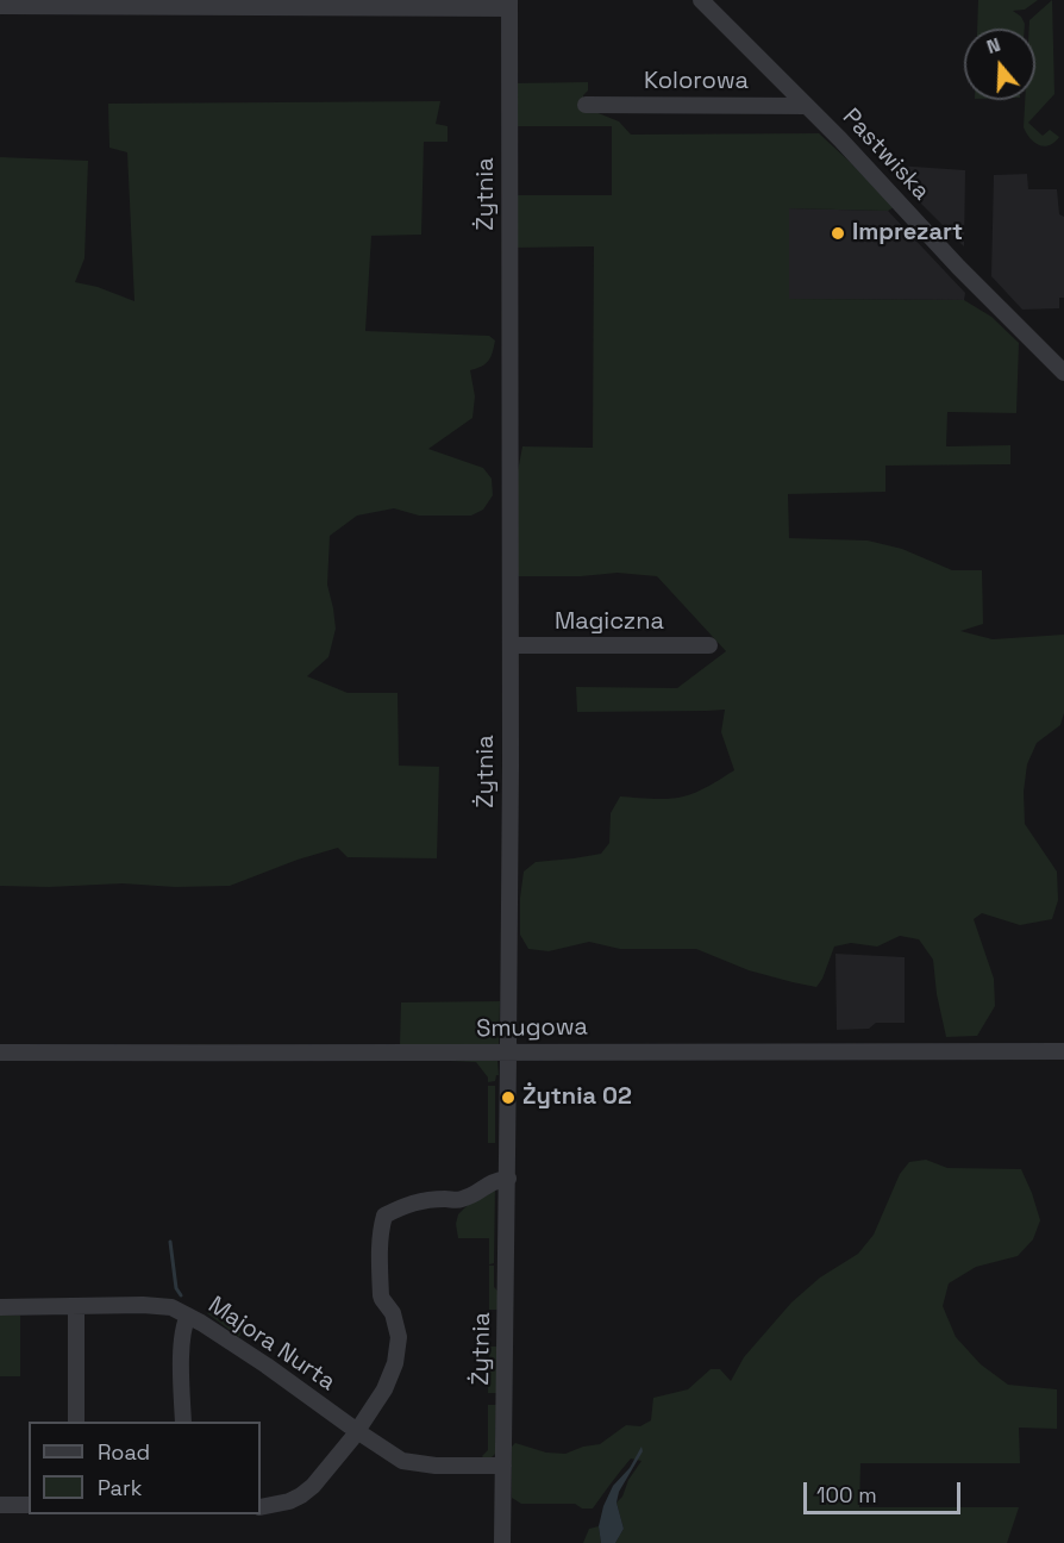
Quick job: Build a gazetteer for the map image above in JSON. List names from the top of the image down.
{
  "streets": {
    "street": [
      "Kolorowa",
      "Pastwiska",
      "Żytnia",
      "Magiczna",
      "Smugowa",
      "Majora Nurta"
    ]
  },
  "crossings": [
    ["Kolorowa", "Pastwiska"],
    ["Żytnia", "Magiczna"],
    ["Żytnia", "Smugowa"],
    ["Żytnia", "Majora Nurta"]
  ],
  "places": ["Imprezart", "Żytnia 02"],
  "legend": ["Road", "Park"],
  "scale_bar": "100 m",
  "north": "top"
}
